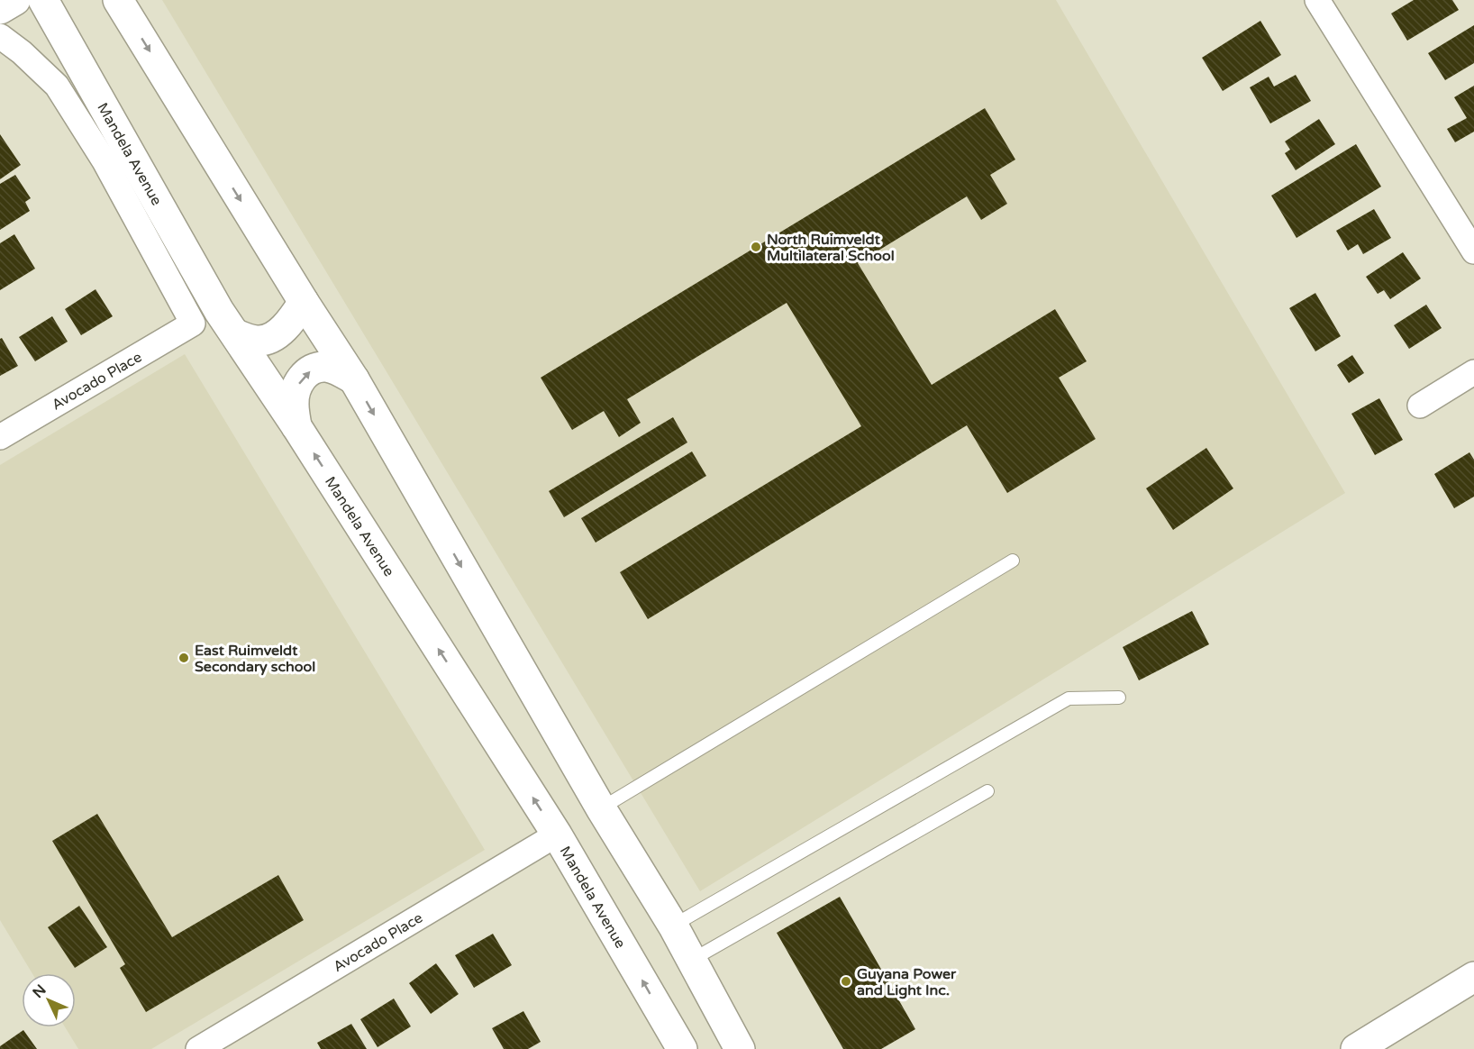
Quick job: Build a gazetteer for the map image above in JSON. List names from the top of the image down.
{
  "streets": {
    "main road": ["Mandela Avenue"],
    "street": ["Avocado Place"]
  },
  "crossings": [
    ["Mandela Avenue", "Avocado Place"]
  ],
  "places": ["North Ruimveldt Multilateral School", "East Ruimveldt Secondary school", "Guyana Power and Light Inc."],
  "north": "top left"
}
